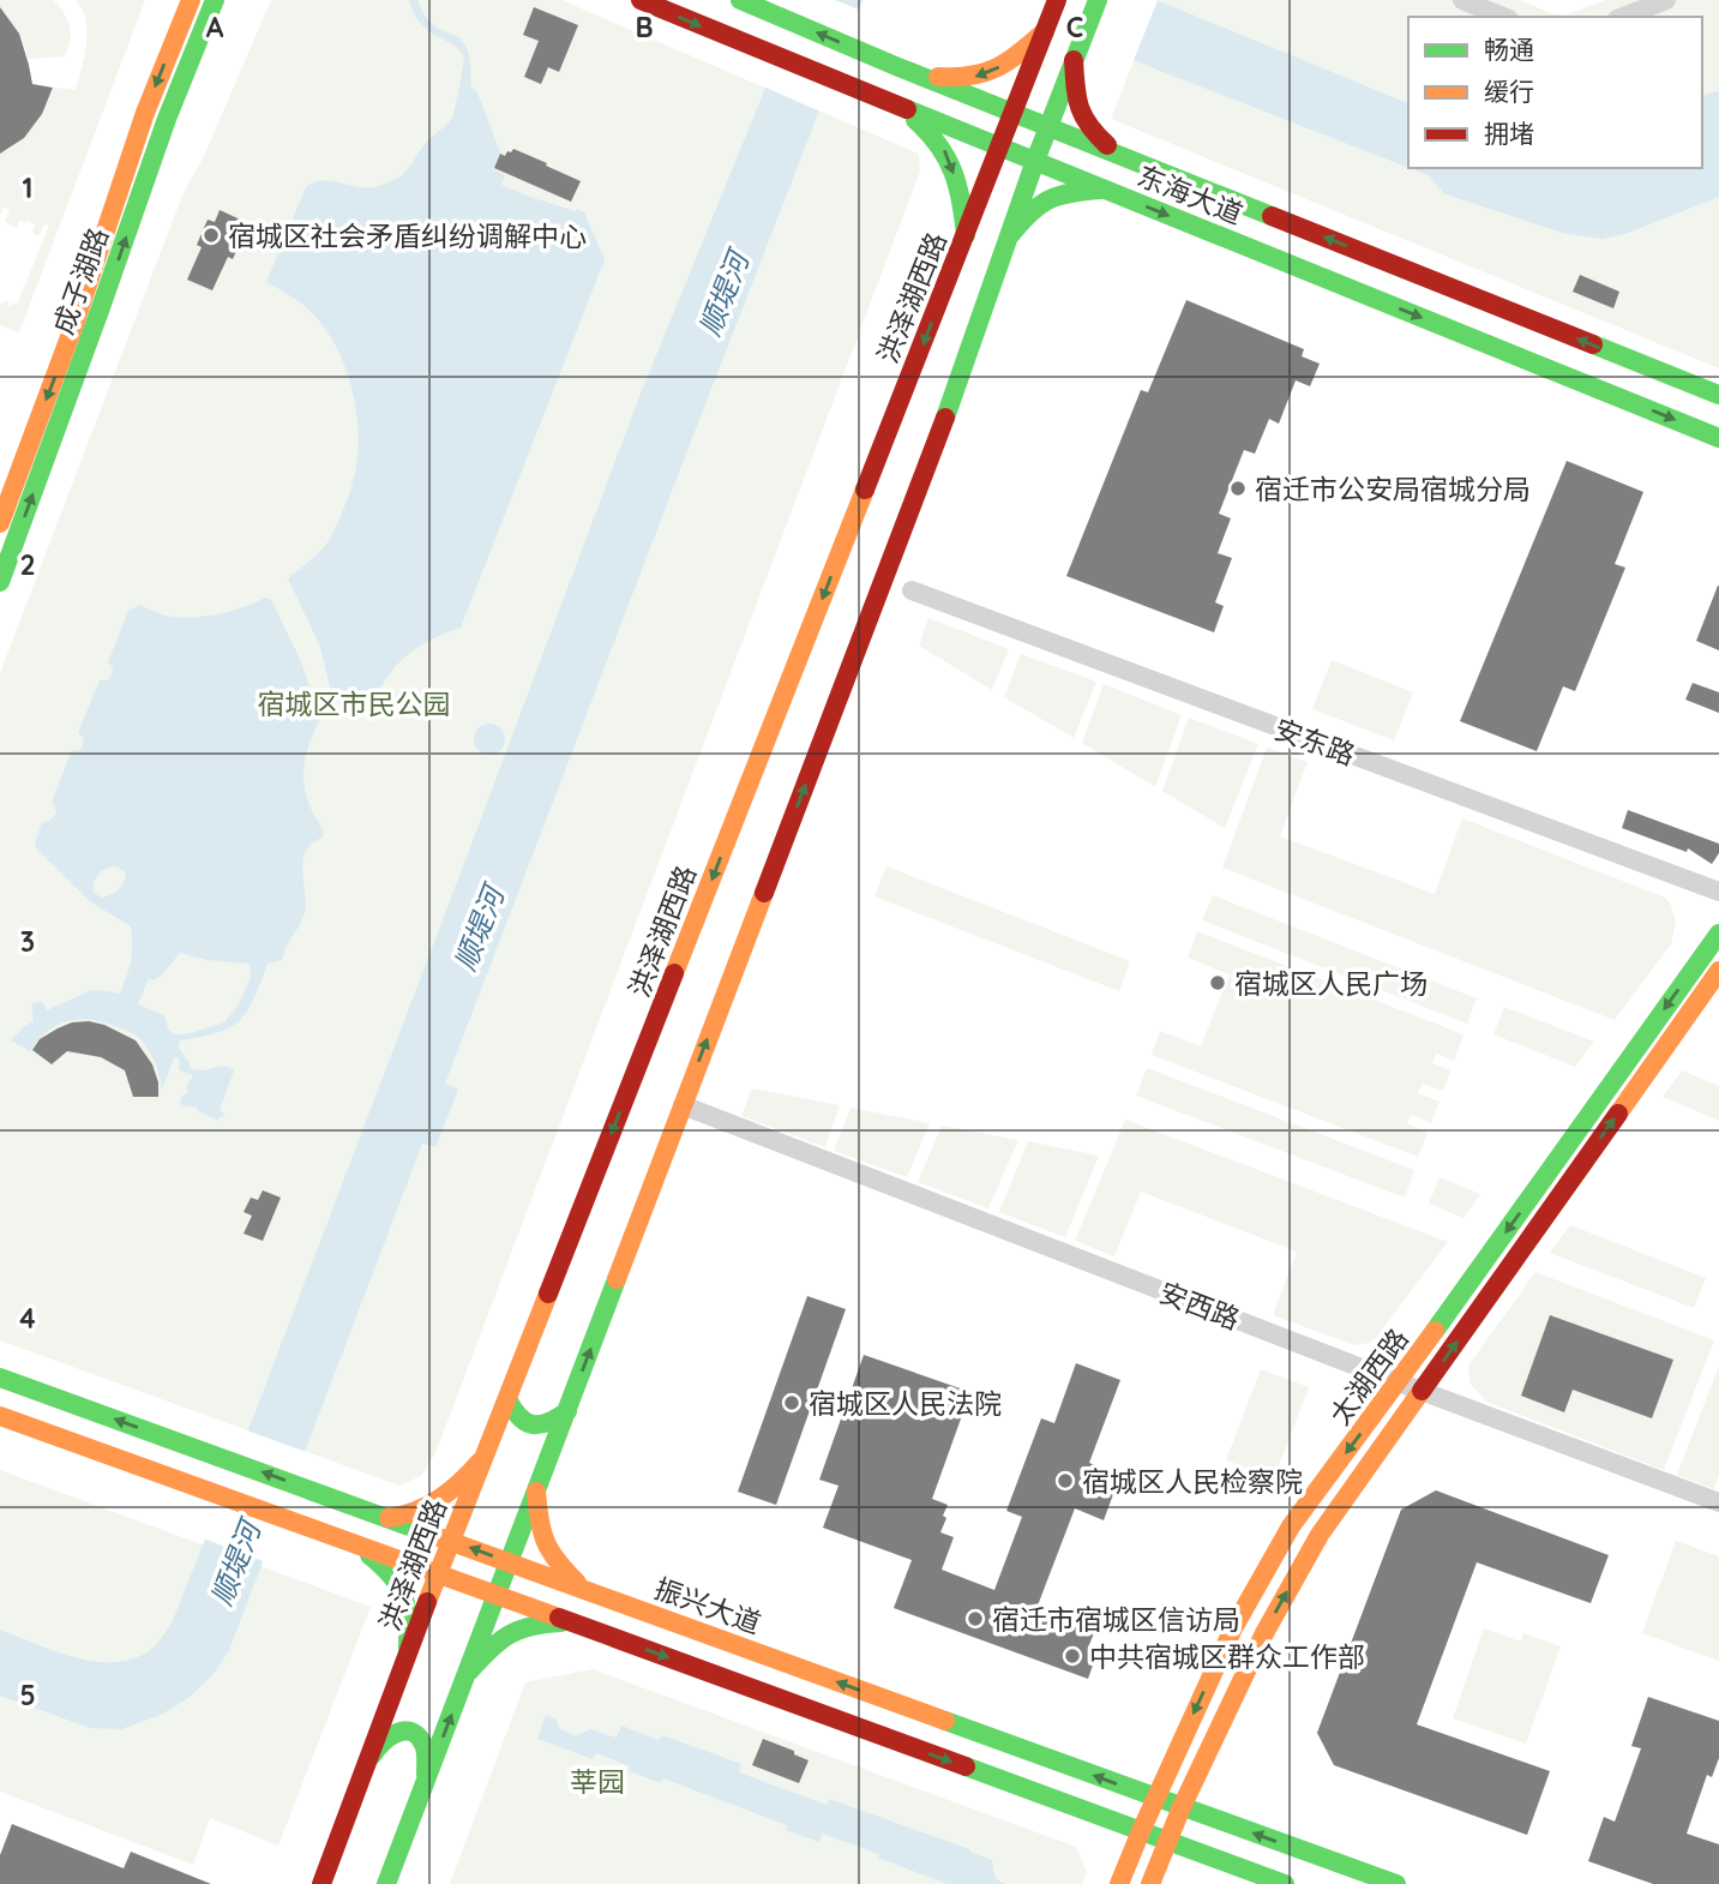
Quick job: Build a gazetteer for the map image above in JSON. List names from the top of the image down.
{
  "streets": {
    "main road": [
      "东海大道",
      "成子湖路",
      "洪泽湖西路",
      "太湖西路",
      "振兴大道"
    ],
    "street": ["安东路", "安西路"]
  },
  "crossings": [
    ["东海大道", "洪泽湖西路"],
    ["洪泽湖西路", "振兴大道"],
    ["安西路", "太湖西路"],
    ["太湖西路", "振兴大道"]
  ],
  "water": ["顺堤河"],
  "parks": ["宿城区市民公园", "莘园"],
  "places": [
    "宿城区社会矛盾纠纷调解中心",
    "宿迁市公安局宿城分局",
    "宿城区人民广场",
    "宿城区人民法院",
    "宿城区人民检察院",
    "宿迁市宿城区信访局",
    "中共宿城区群众工作部"
  ],
  "legend": ["畅通", "缓行", "拥堵"],
  "grid": {
    "columns": ["A", "B", "C"],
    "rows": [
      "1",
      "2",
      "3",
      "4",
      "5"
    ]
  }
}
